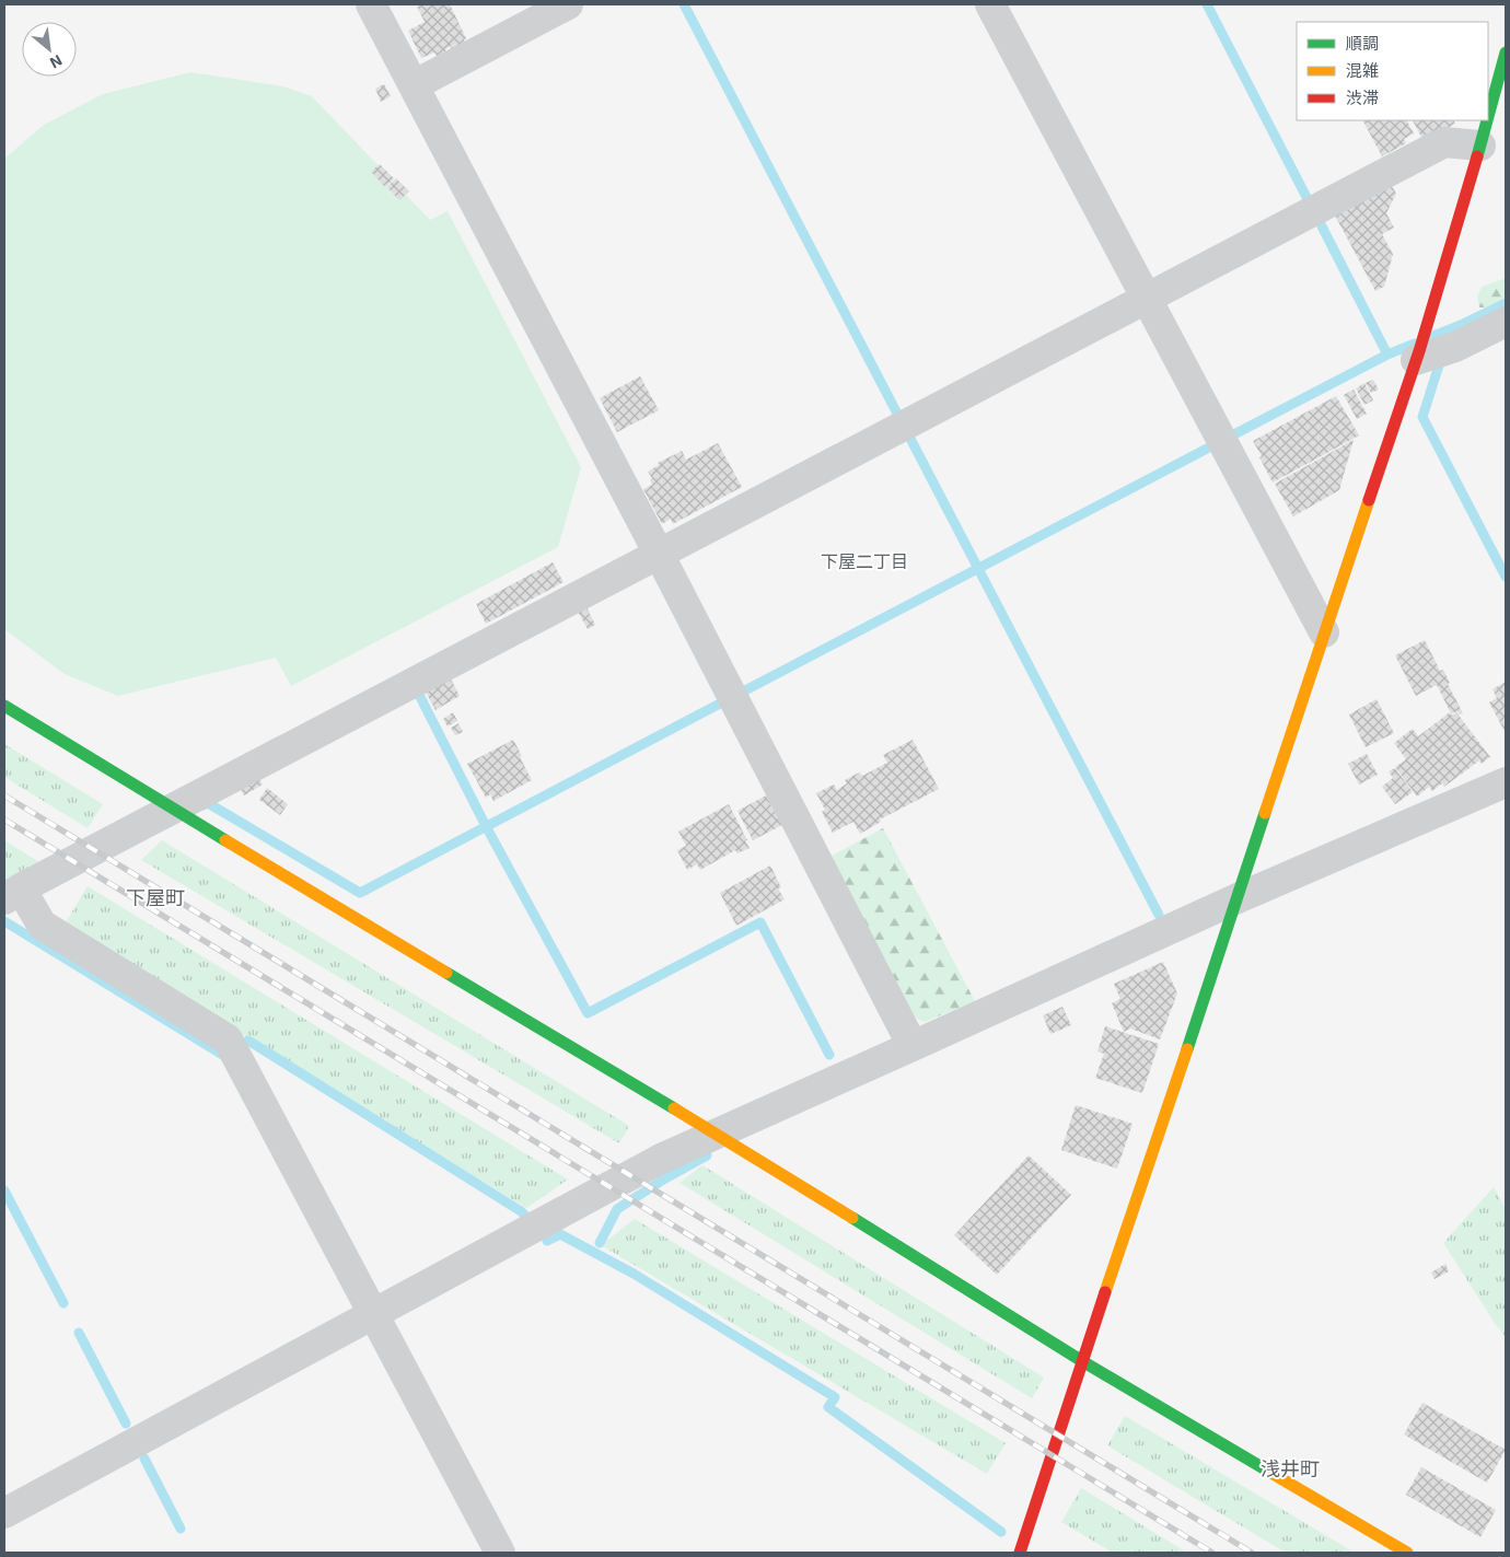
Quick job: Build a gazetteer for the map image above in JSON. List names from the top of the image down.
{
  "districts": ["下屋二丁目", "下屋町", "浅井町"],
  "legend": ["順調", "混雑", "渋滞"],
  "north": "bottom right"
}
